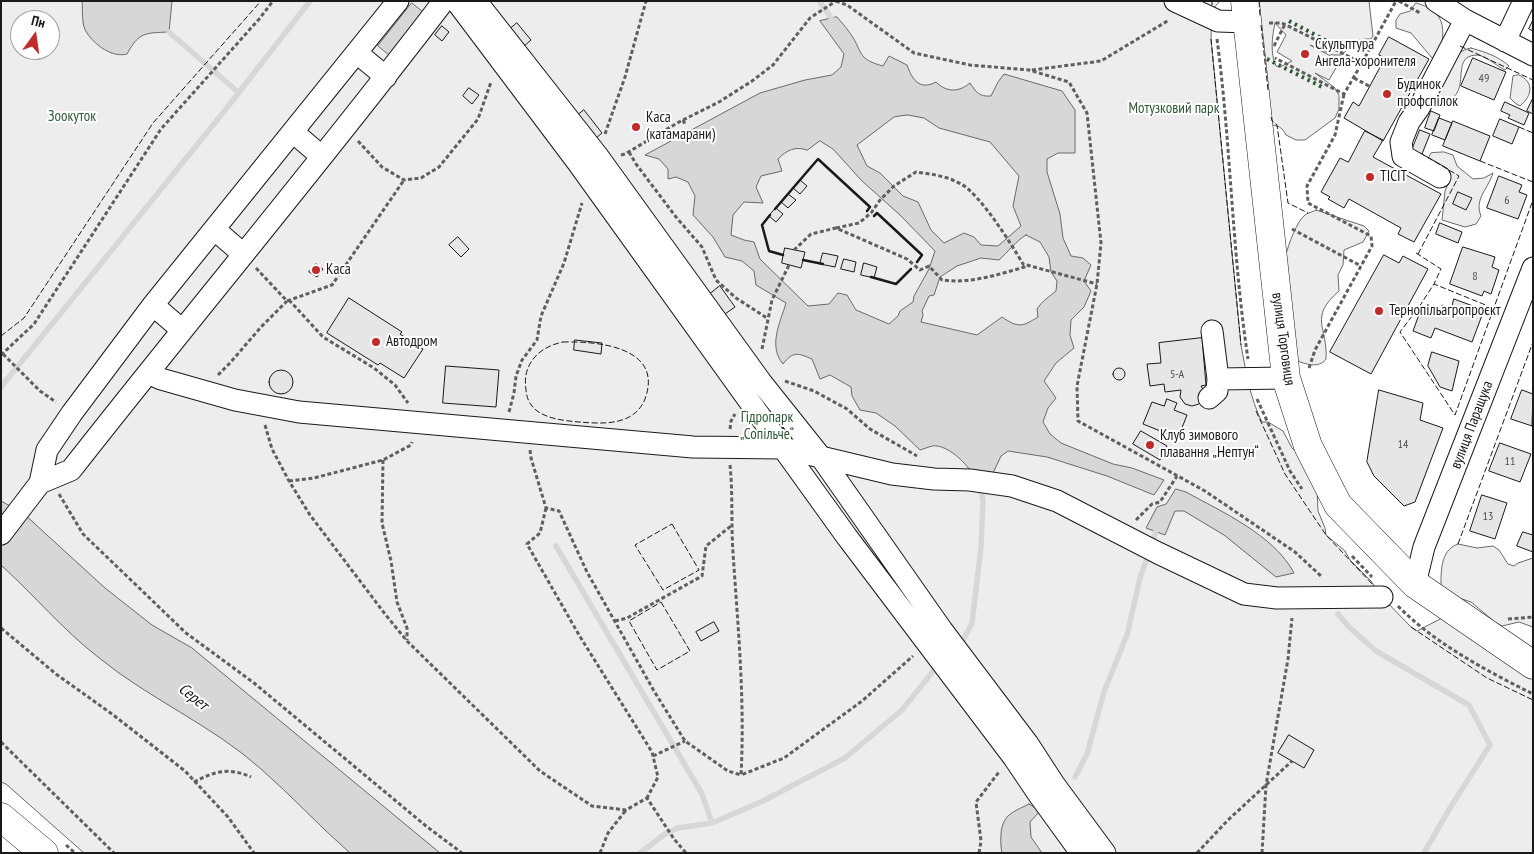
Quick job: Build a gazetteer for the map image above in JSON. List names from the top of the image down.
{
  "streets": {
    "main road": ["вулиця Торговиця"],
    "street": ["вулиця Паращука"]
  },
  "crossings": [
    ["вулиця Торговиця", "вулиця Паращука"]
  ],
  "water": ["Серет"],
  "parks": ["Мотузковий парк", "Зоокуток", "Гідропарк „Сопільче“"],
  "places": [
    "Скульптура Ангела-хоронителя",
    "Будинок профспілок",
    "Каса (катамарани)",
    "ТІСІТ",
    "Каса",
    "Тернопільагропроєкт",
    "Автодром",
    "Клуб зимового плавання „Нептун“"
  ],
  "house_numbers": [
    "49",
    "6",
    "8",
    "5-А",
    "14",
    "11",
    "13"
  ],
  "north": "top"
}
